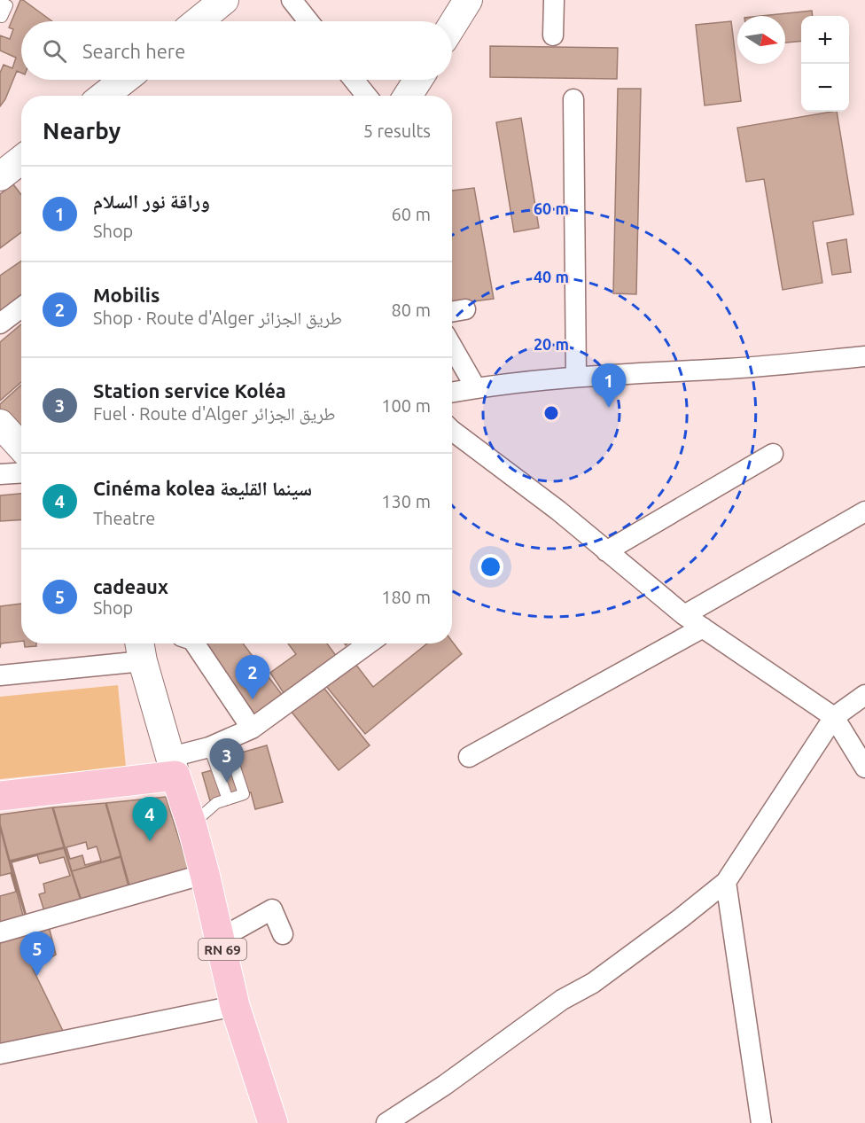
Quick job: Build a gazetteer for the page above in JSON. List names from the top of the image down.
{
  "streets": {
    "main road": ["RN 69"]
  },
  "north": "right",
  "page": {
    "map_buttons": ["+", "−"],
    "search": "Search here",
    "heading": ["Nearby", "5 results"],
    "list": [
      {
        "mark": "1",
        "name": "وراقة نور السلام",
        "note": "Shop",
        "value": "60 m"
      },
      {
        "mark": "2",
        "name": "Mobilis",
        "note": "Shop · Route d'Alger طريق الجزائر",
        "value": "80 m"
      },
      {
        "mark": "3",
        "name": "Station service Koléa",
        "note": "Fuel · Route d'Alger طريق الجزائر",
        "value": "100 m"
      },
      {
        "mark": "4",
        "name": "Cinéma kolea سينما القليعة",
        "note": "Theatre",
        "value": "130 m"
      },
      {
        "mark": "5",
        "name": "cadeaux",
        "note": "Shop",
        "value": "180 m"
      }
    ],
    "pins": [
      "1",
      "2",
      "3",
      "4",
      "5"
    ]
  },
  "rings": ["60 m", "40 m", "20 m"]
}
